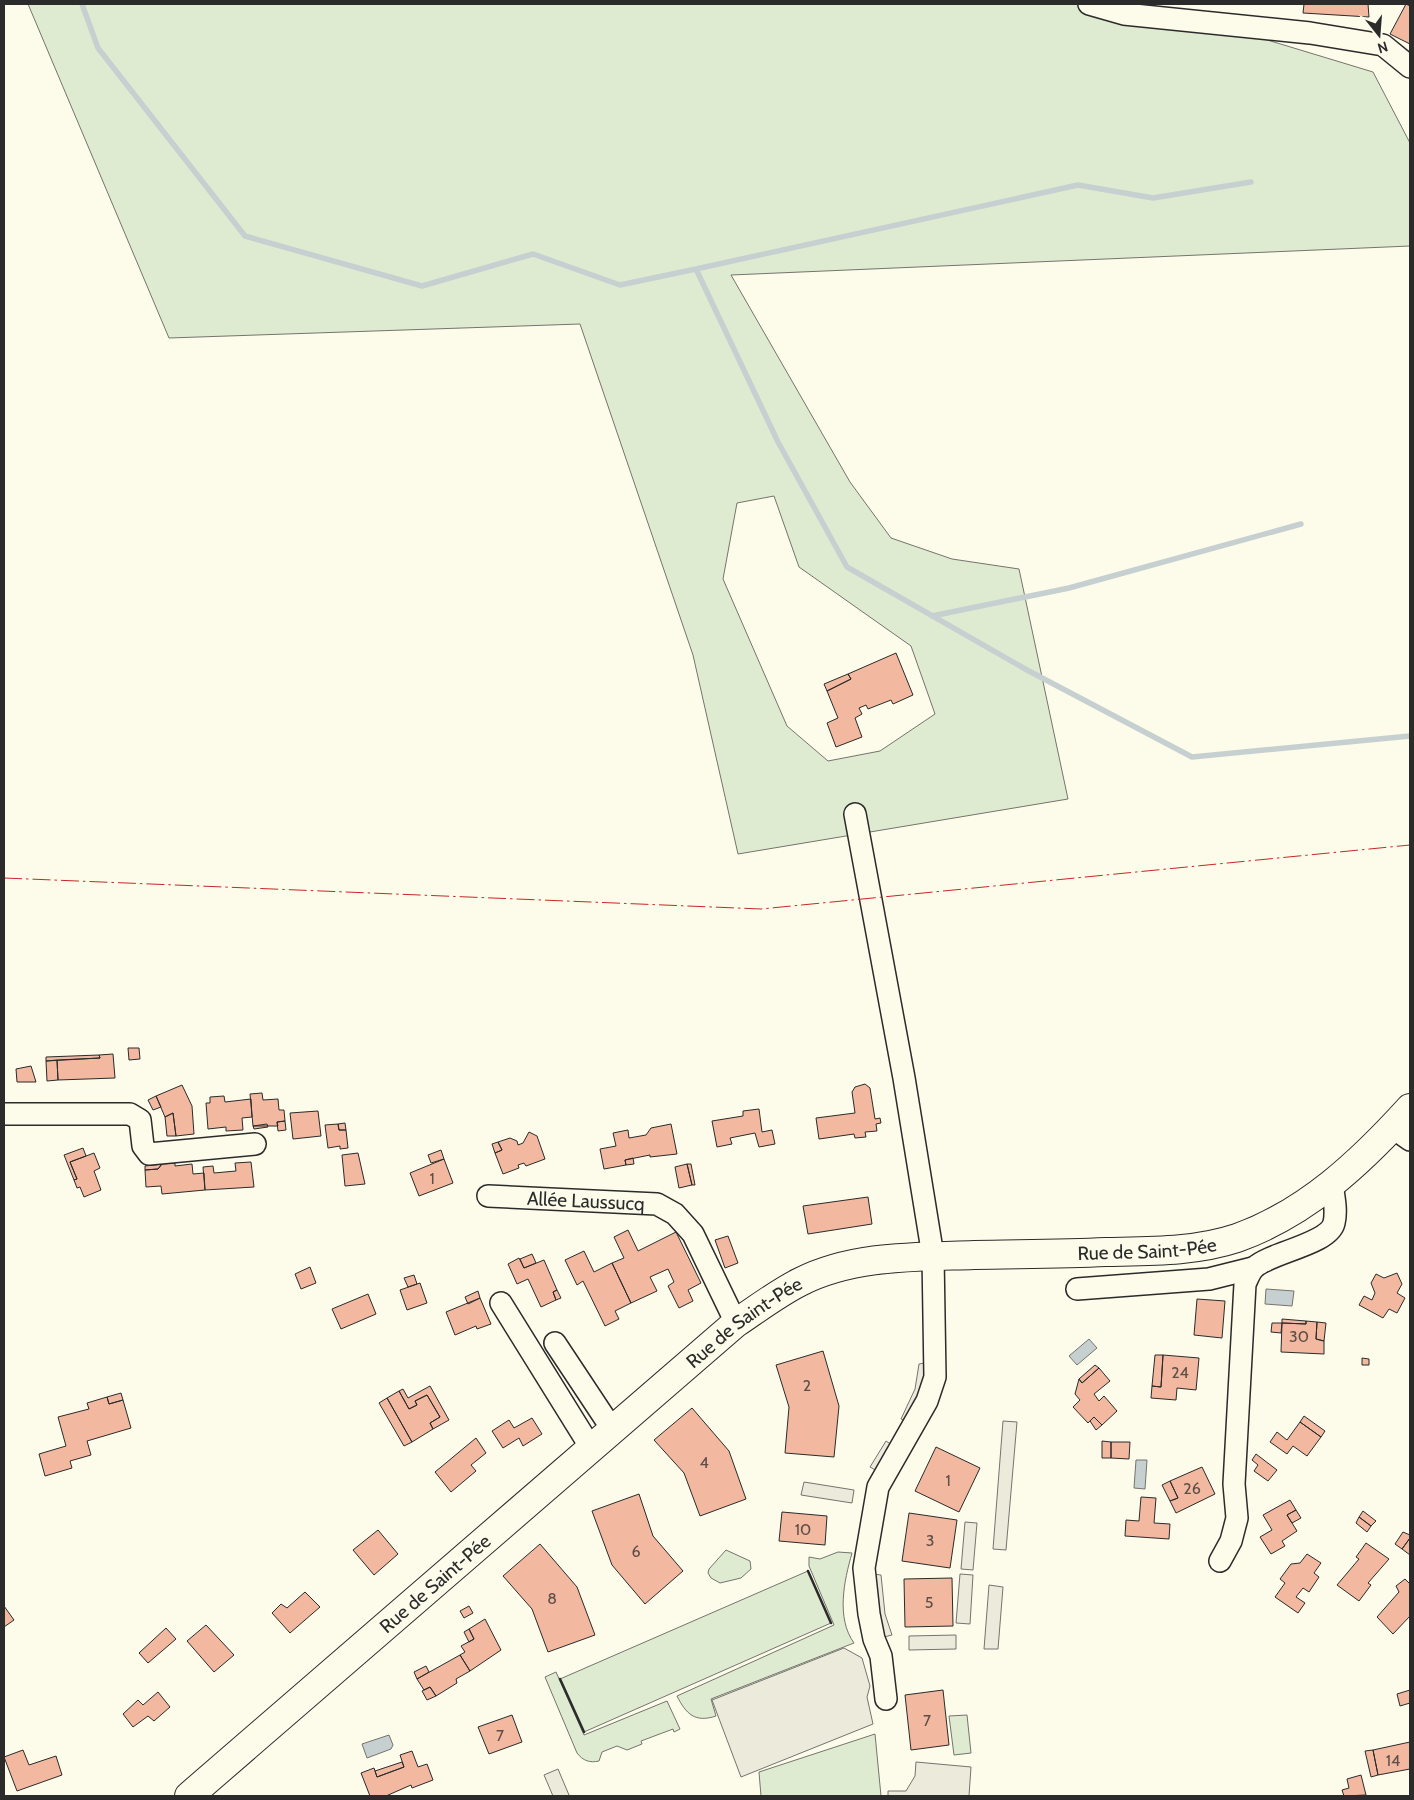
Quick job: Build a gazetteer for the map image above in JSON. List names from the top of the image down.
{
  "streets": {
    "main road": ["Rue de Saint-Pée"],
    "street": ["Allée Laussucq"]
  },
  "crossings": [
    ["Allée Laussucq", "Rue de Saint-Pée"]
  ],
  "house_numbers": [
    "1",
    "30",
    "24",
    "2",
    "4",
    "1",
    "26",
    "10",
    "3",
    "6",
    "8",
    "5",
    "7",
    "7",
    "14"
  ],
  "north": "bottom"
}
